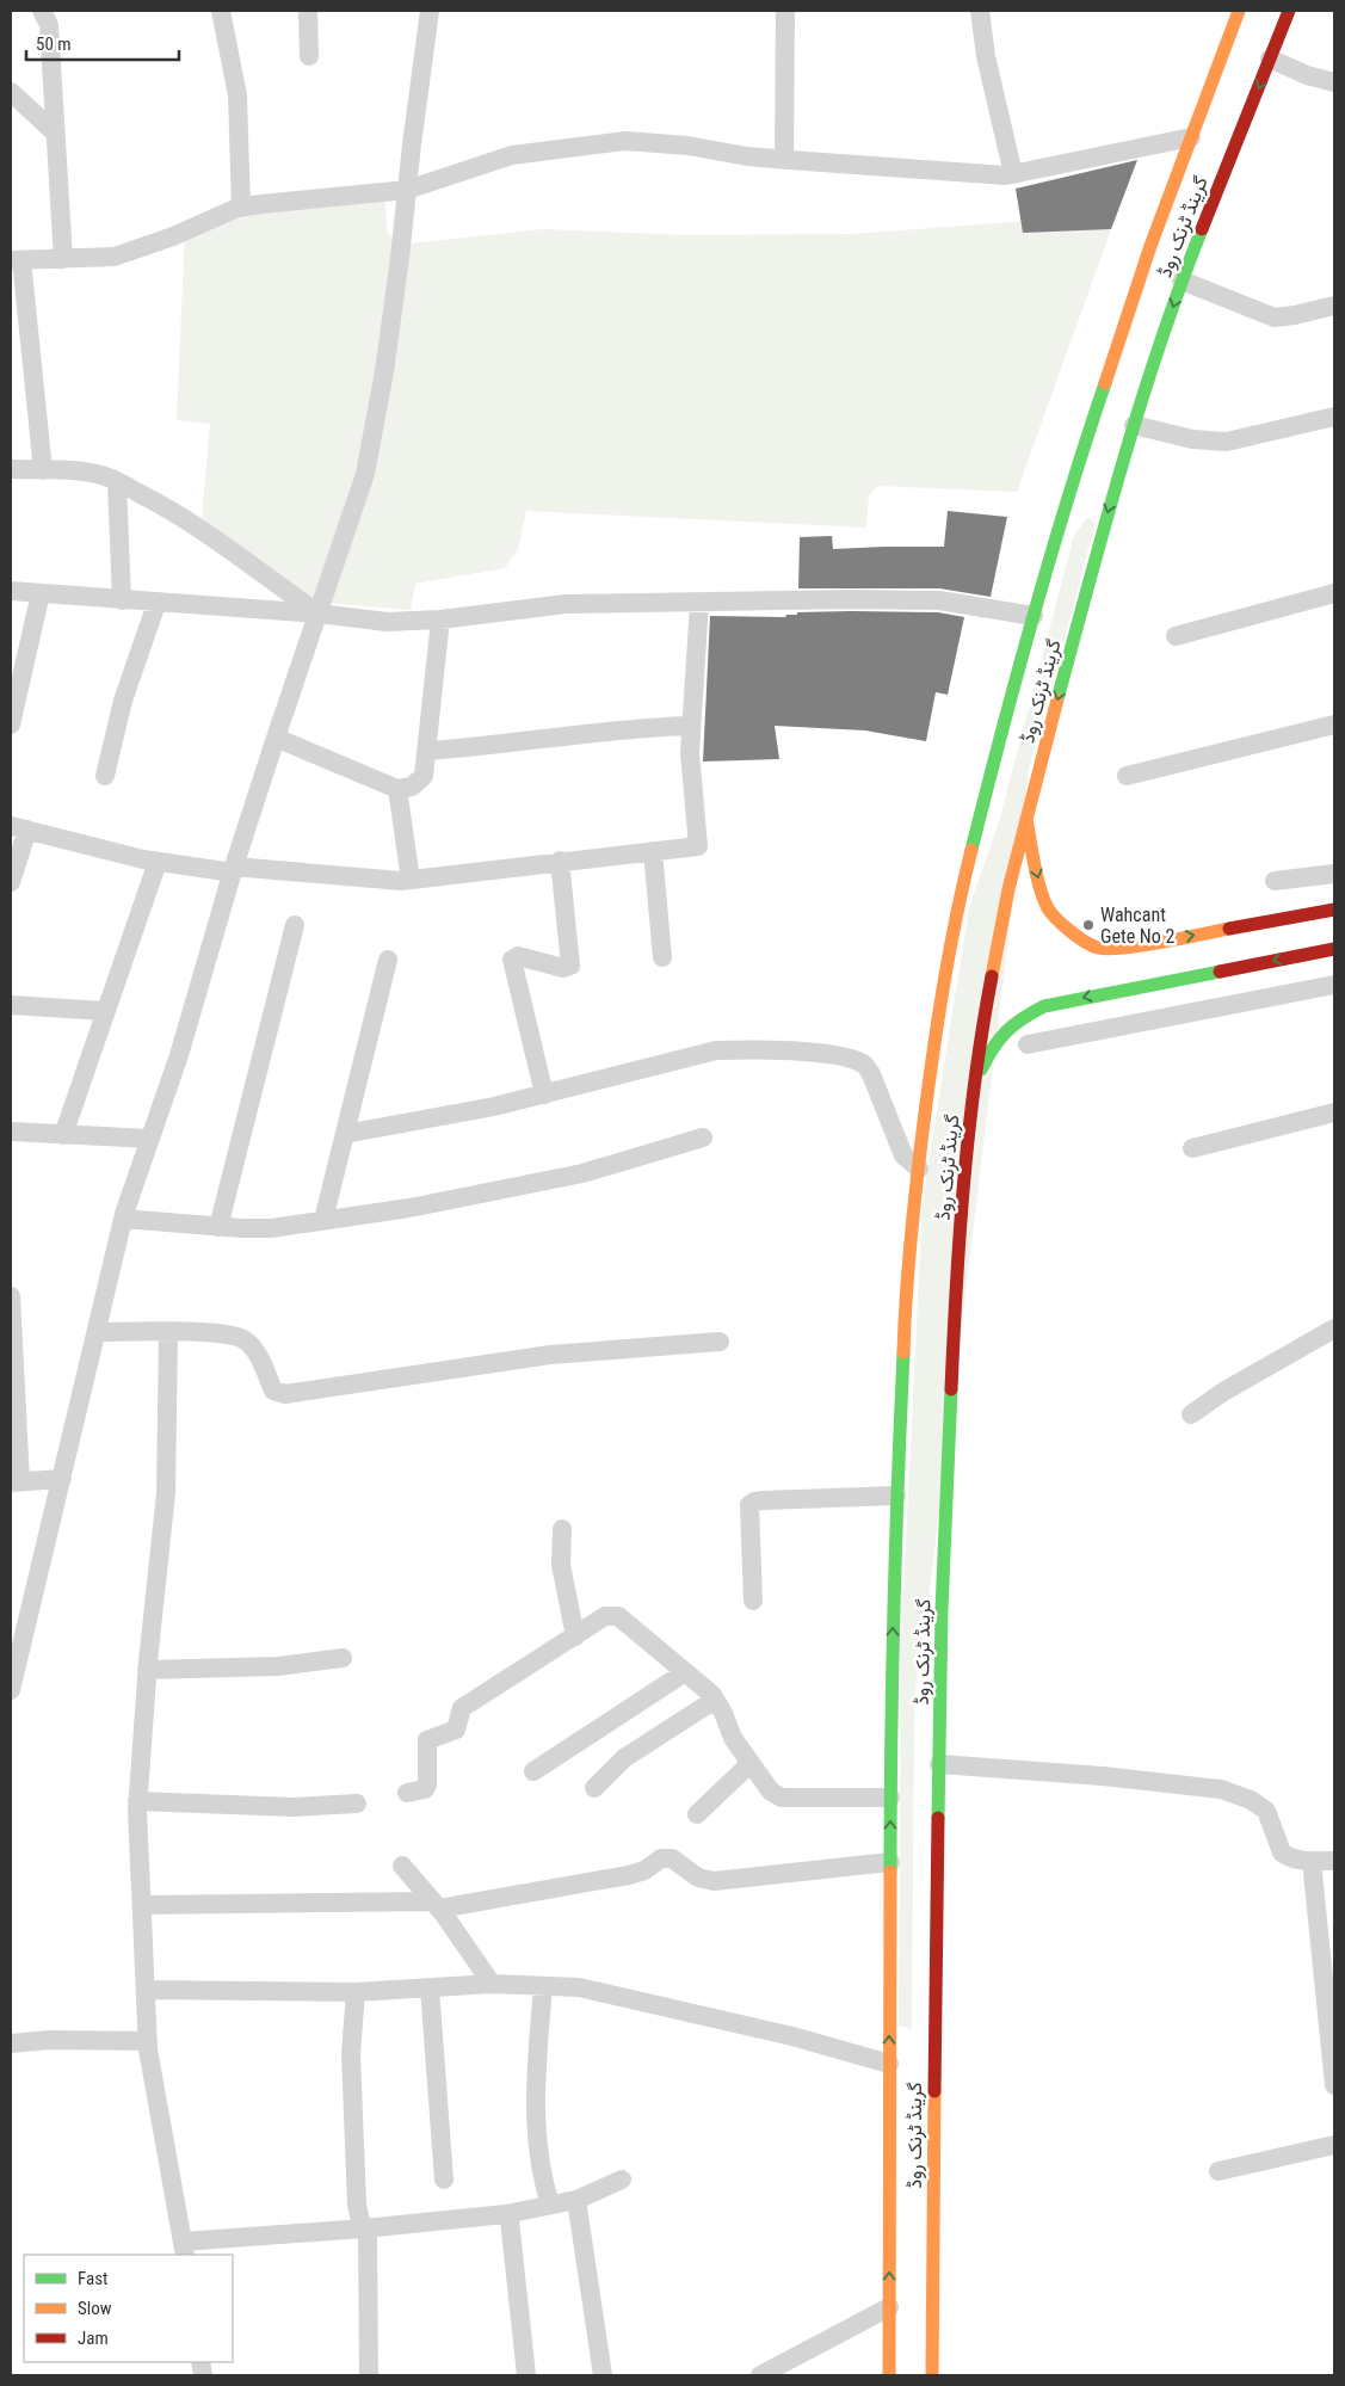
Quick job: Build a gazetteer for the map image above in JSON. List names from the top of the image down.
{
  "streets": {
    "main road": ["گرینڈ ٹرنک روڈ"]
  },
  "places": ["Wahcant Gete No 2"],
  "legend": ["Fast", "Slow", "Jam"],
  "scale_bar": "50 m"
}
